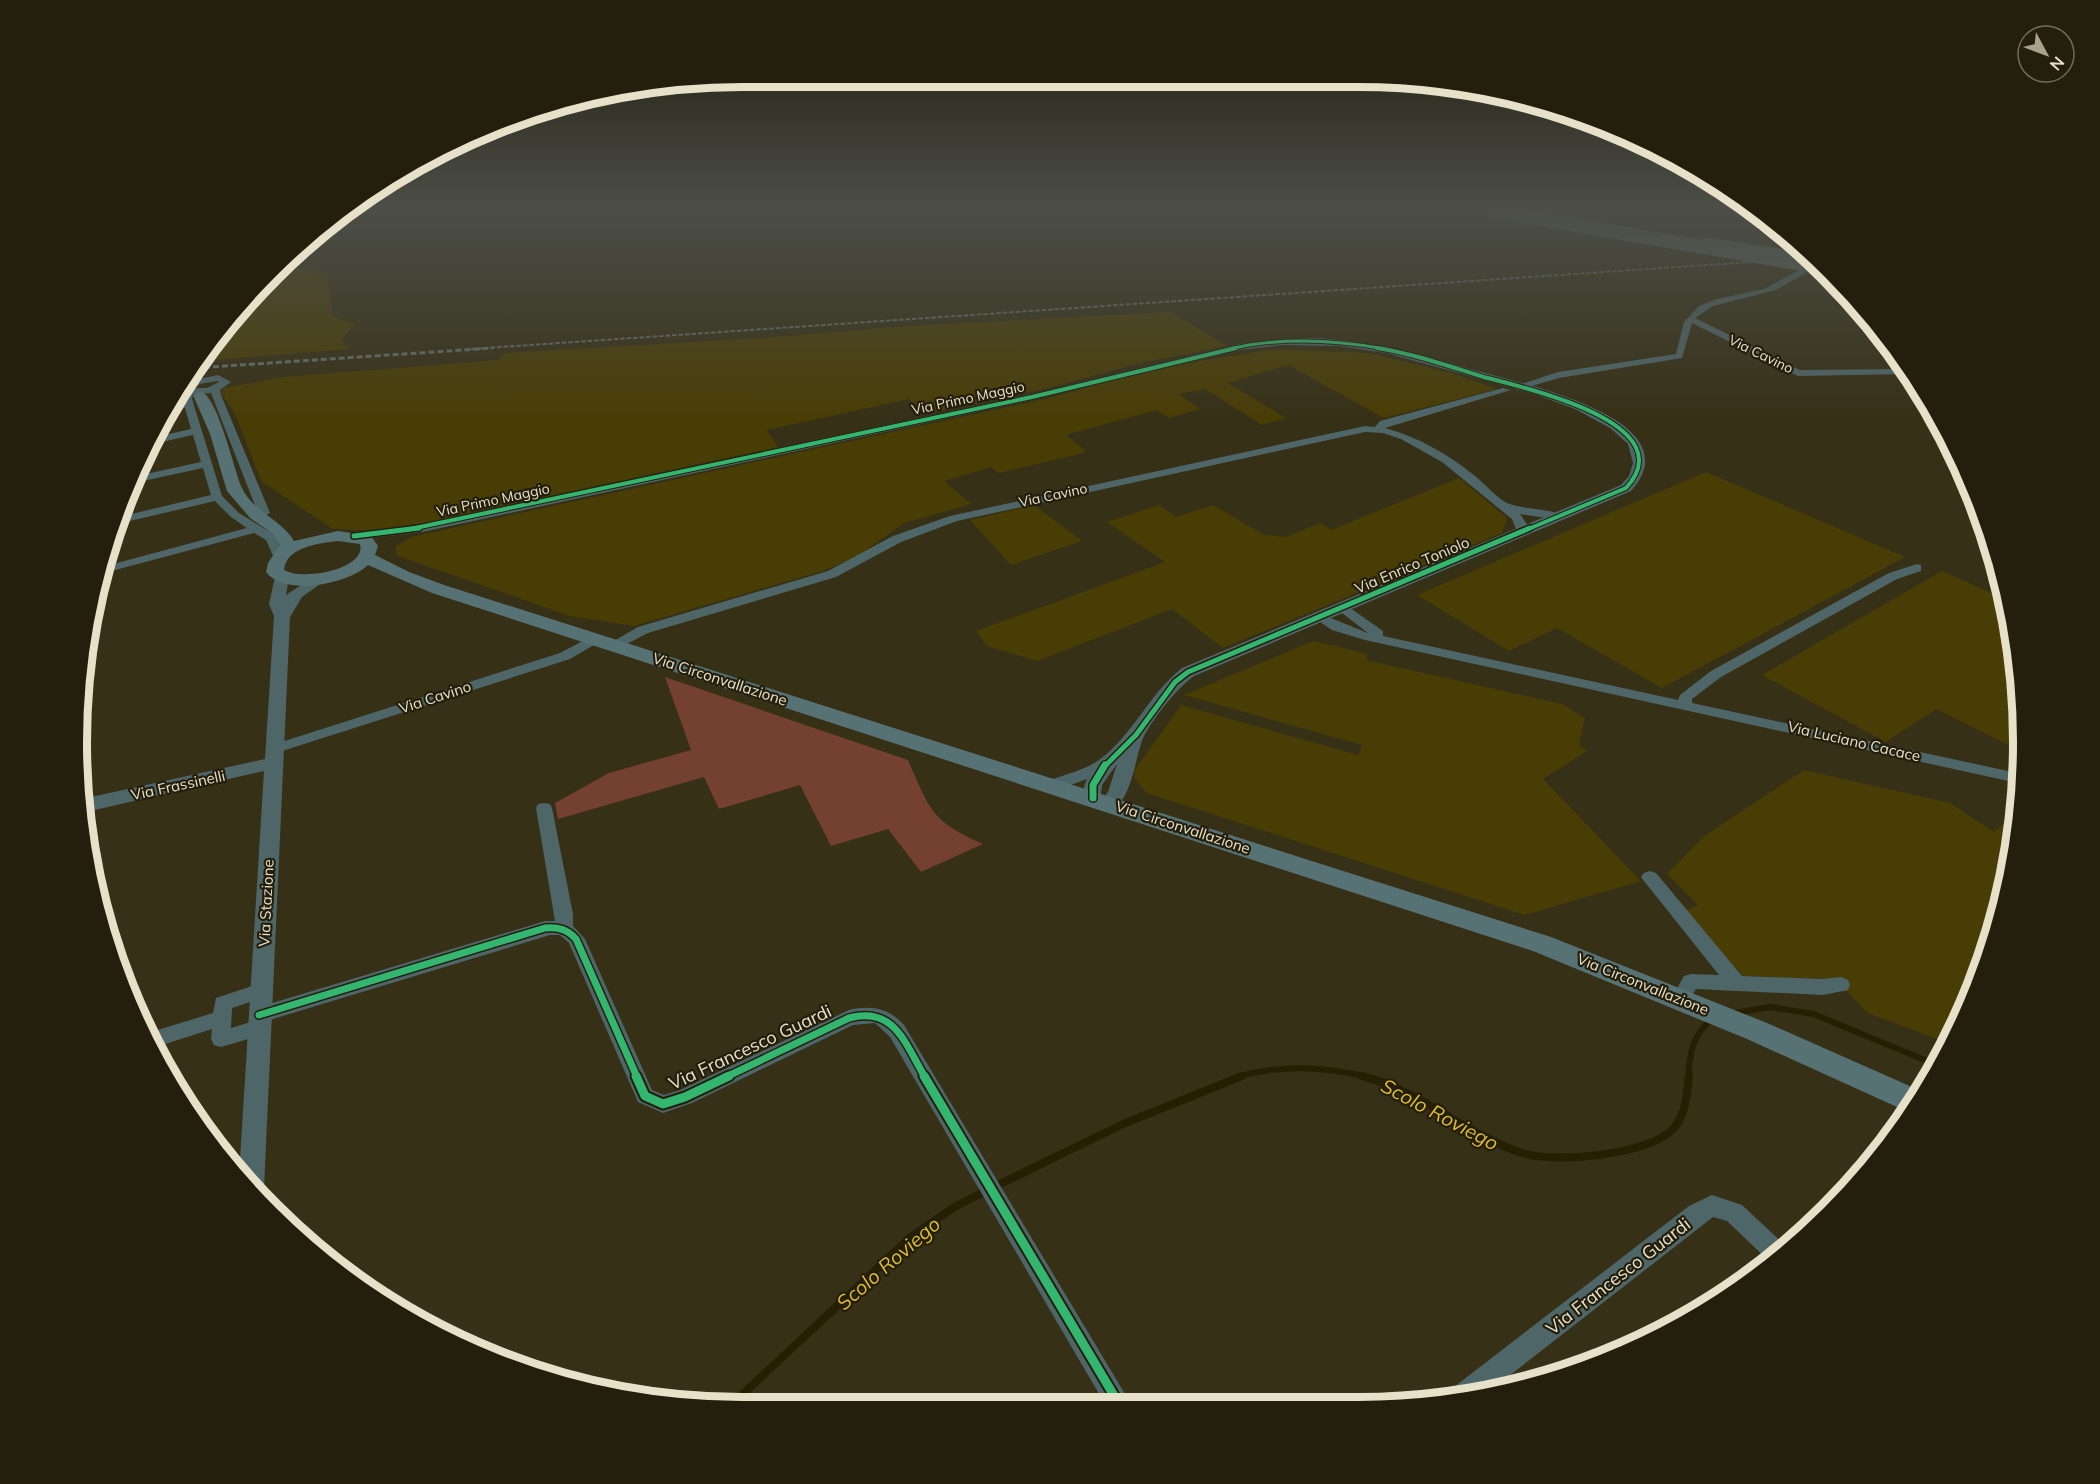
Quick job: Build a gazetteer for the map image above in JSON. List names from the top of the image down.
{
  "streets": {
    "main road": ["Via Circonvallazione"],
    "street": [
      "Via Cavino",
      "Via Primo Maggio",
      "Via Enrico Toniolo",
      "Via Luciano Cacace",
      "Via Frassinelli",
      "Via Stazione",
      "Via Francesco Guardi"
    ]
  },
  "crossings": [
    ["Via Cavino", "Via Primo Maggio"],
    ["Via Cavino", "Via Enrico Toniolo"],
    ["Via Cavino", "Via Circonvallazione"],
    ["Via Cavino", "Via Frassinelli"],
    ["Via Cavino", "Via Stazione"],
    ["Via Primo Maggio", "Via Enrico Toniolo"],
    ["Via Primo Maggio", "Via Circonvallazione"],
    ["Via Enrico Toniolo", "Via Circonvallazione"],
    ["Via Enrico Toniolo", "Via Luciano Cacace"],
    ["Via Circonvallazione", "Via Stazione"],
    ["Via Frassinelli", "Via Stazione"]
  ],
  "water": ["Scolo Roviego"],
  "north": "bottom right"
}
